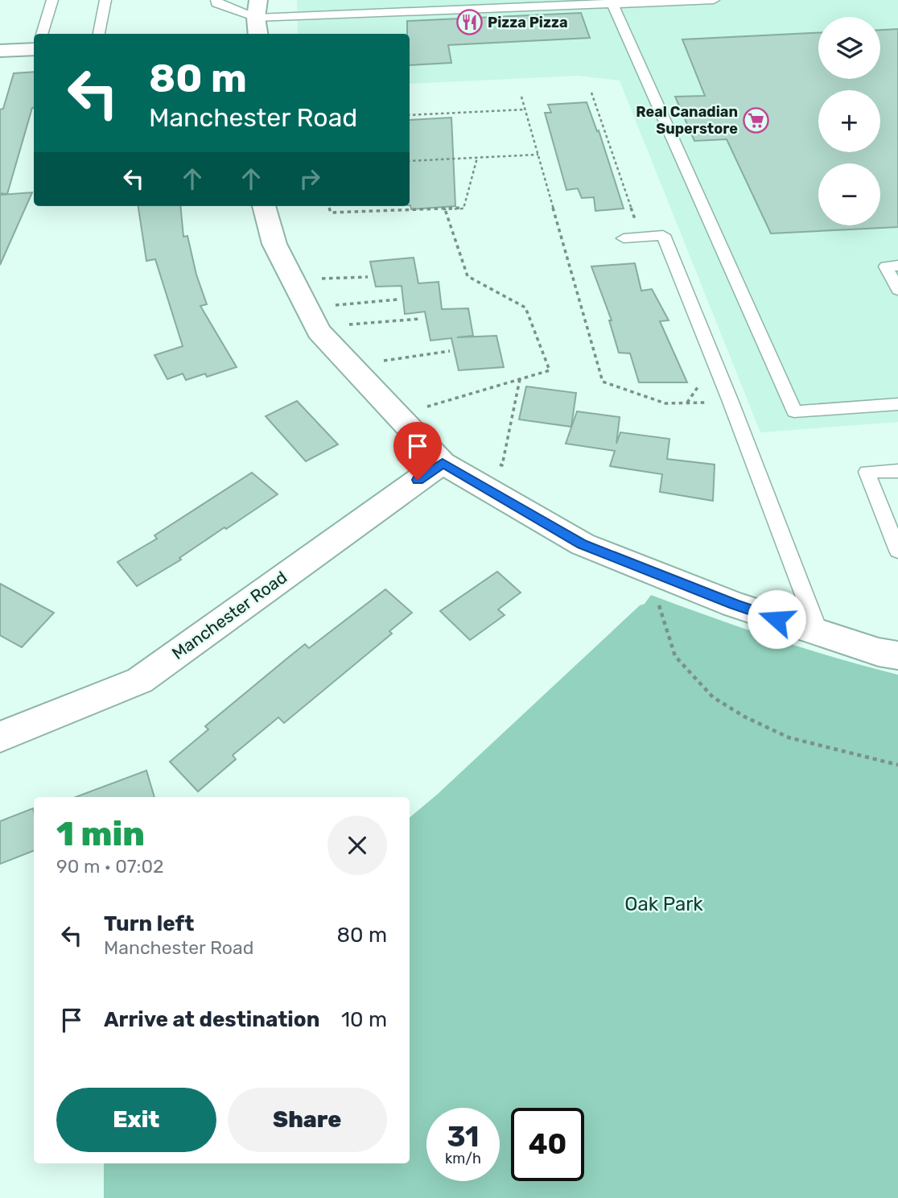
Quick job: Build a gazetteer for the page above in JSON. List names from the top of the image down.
{
  "streets": {
    "street": ["Manchester Road"]
  },
  "parks": ["Oak Park"],
  "places": {
    "restaurant": ["Pizza Pizza"],
    "supermarket": ["Real Canadian Superstore"]
  },
  "page": {
    "map_buttons": ["+", "−"],
    "turn": ["80 m", "Manchester Road"],
    "heading": ["1 min", "90 m · 07:02"],
    "list": [
      {
        "name": "Turn left",
        "note": "Manchester Road",
        "value": "80 m"
      },
      {
        "name": "Arrive at destination",
        "value": "10 m"
      }
    ],
    "buttons": ["Exit", "Share"],
    "speed": "31 km/h",
    "limit": "40"
  }
}
